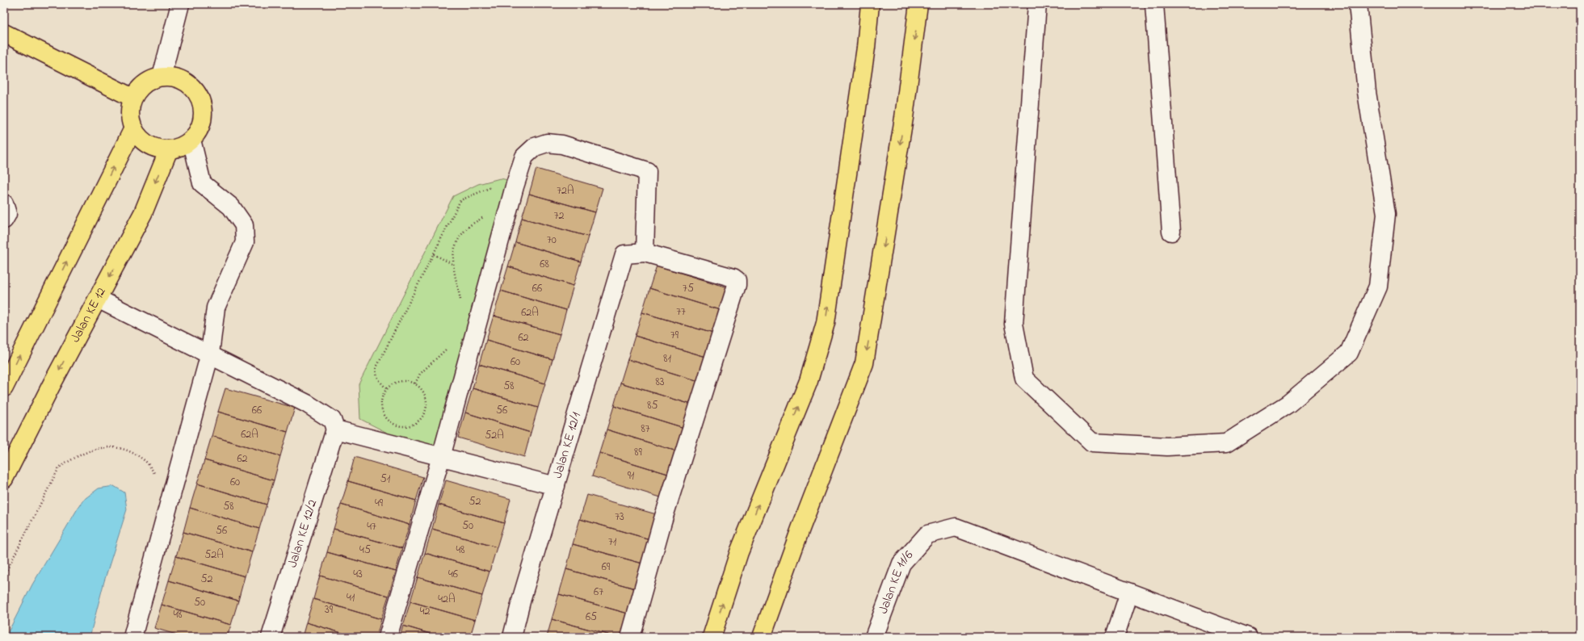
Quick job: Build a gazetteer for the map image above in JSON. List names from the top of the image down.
{
  "streets": {
    "main road": ["Jalan KE 12"],
    "street": ["Jalan KE 12/1", "Jalan KE 12/2", "Jalan KE 11/6"]
  },
  "house_numbers": [
    "72A",
    "72",
    "70",
    "68",
    "66",
    "75",
    "77",
    "62A",
    "79",
    "62",
    "81",
    "60",
    "83",
    "58",
    "85",
    "66",
    "56",
    "87",
    "62A",
    "52A",
    "89",
    "62",
    "91",
    "51",
    "60",
    "52",
    "49",
    "58",
    "73",
    "50",
    "47",
    "56",
    "71",
    "45",
    "48",
    "52A",
    "69",
    "43",
    "46",
    "52",
    "67",
    "41",
    "42A",
    "50",
    "39",
    "42",
    "48",
    "65"
  ]
}
